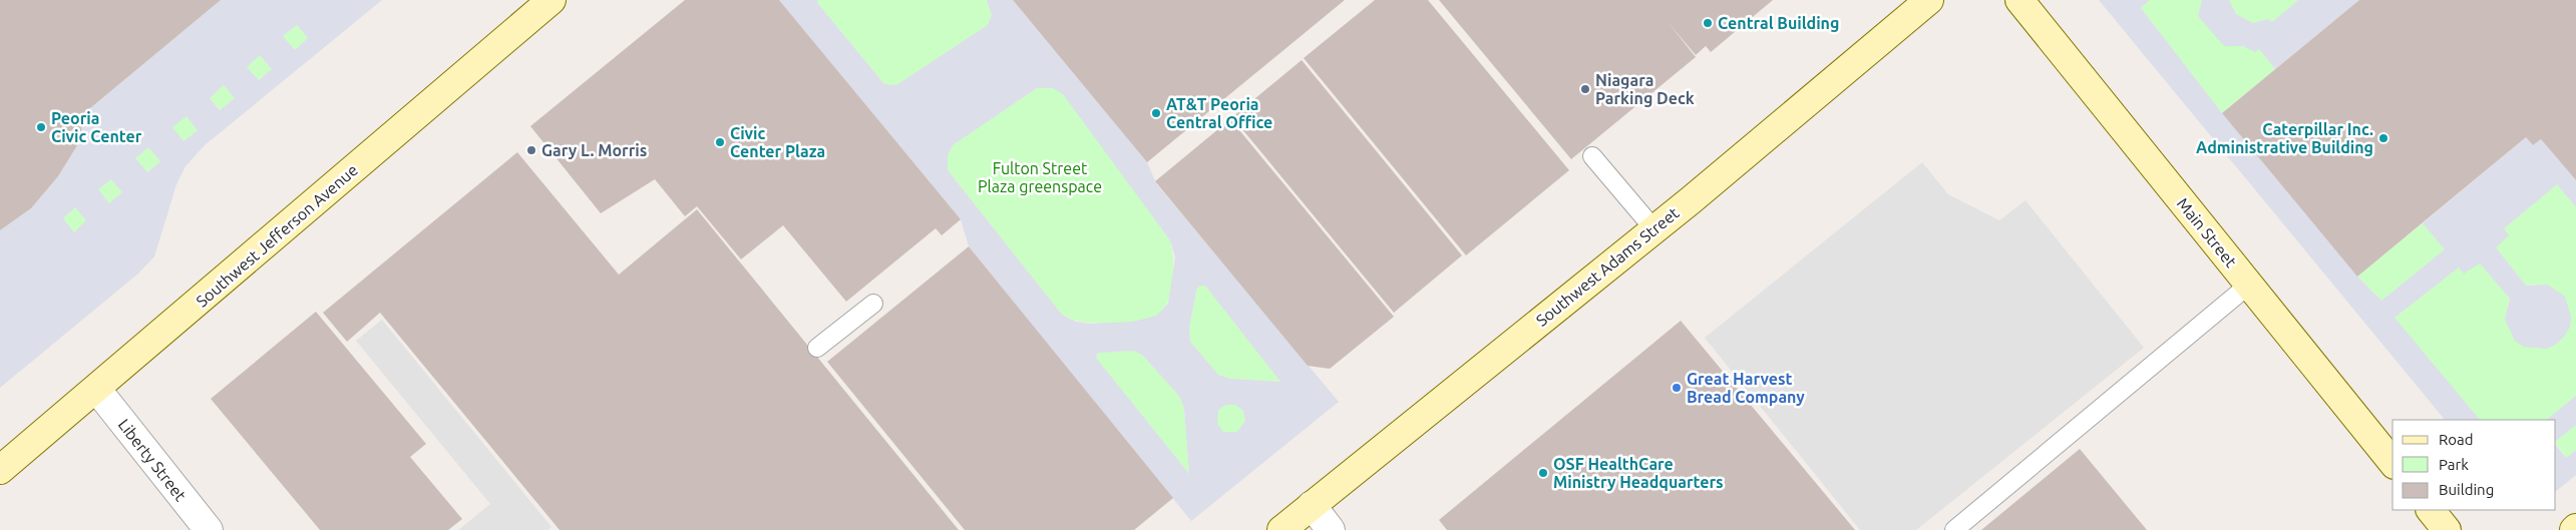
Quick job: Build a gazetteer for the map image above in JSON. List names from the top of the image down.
{
  "streets": {
    "main road": ["Main Street", "Southwest Jefferson Avenue", "Southwest Adams Street"],
    "street": ["Liberty Street"]
  },
  "crossings": [
    ["Southwest Jefferson Avenue", "Liberty Street"]
  ],
  "parks": ["Fulton Street Plaza greenspace"],
  "places": [
    "Central Building",
    "Niagara Parking Deck",
    "AT&T Peoria Central Office",
    "Peoria Civic Center",
    "Caterpillar Inc. Administrative Building",
    "Civic Center Plaza",
    "Gary L. Morris",
    "Great Harvest Bread Company",
    "OSF HealthCare Ministry Headquarters"
  ],
  "legend": ["Road", "Park", "Building"]
}
